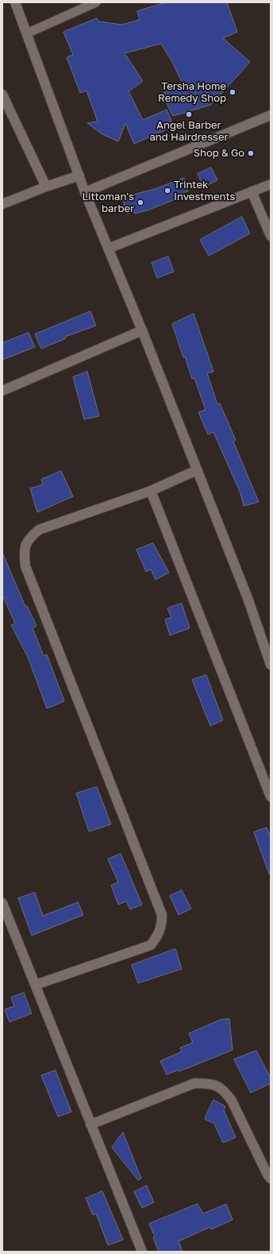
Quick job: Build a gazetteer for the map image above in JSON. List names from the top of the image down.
{
  "places": [
    "Tersha Home Remedy Shop",
    "Angel Barber and Hairdresser",
    "Shop & Go",
    "Trintek Investments",
    "Littoman's barber"
  ]
}
